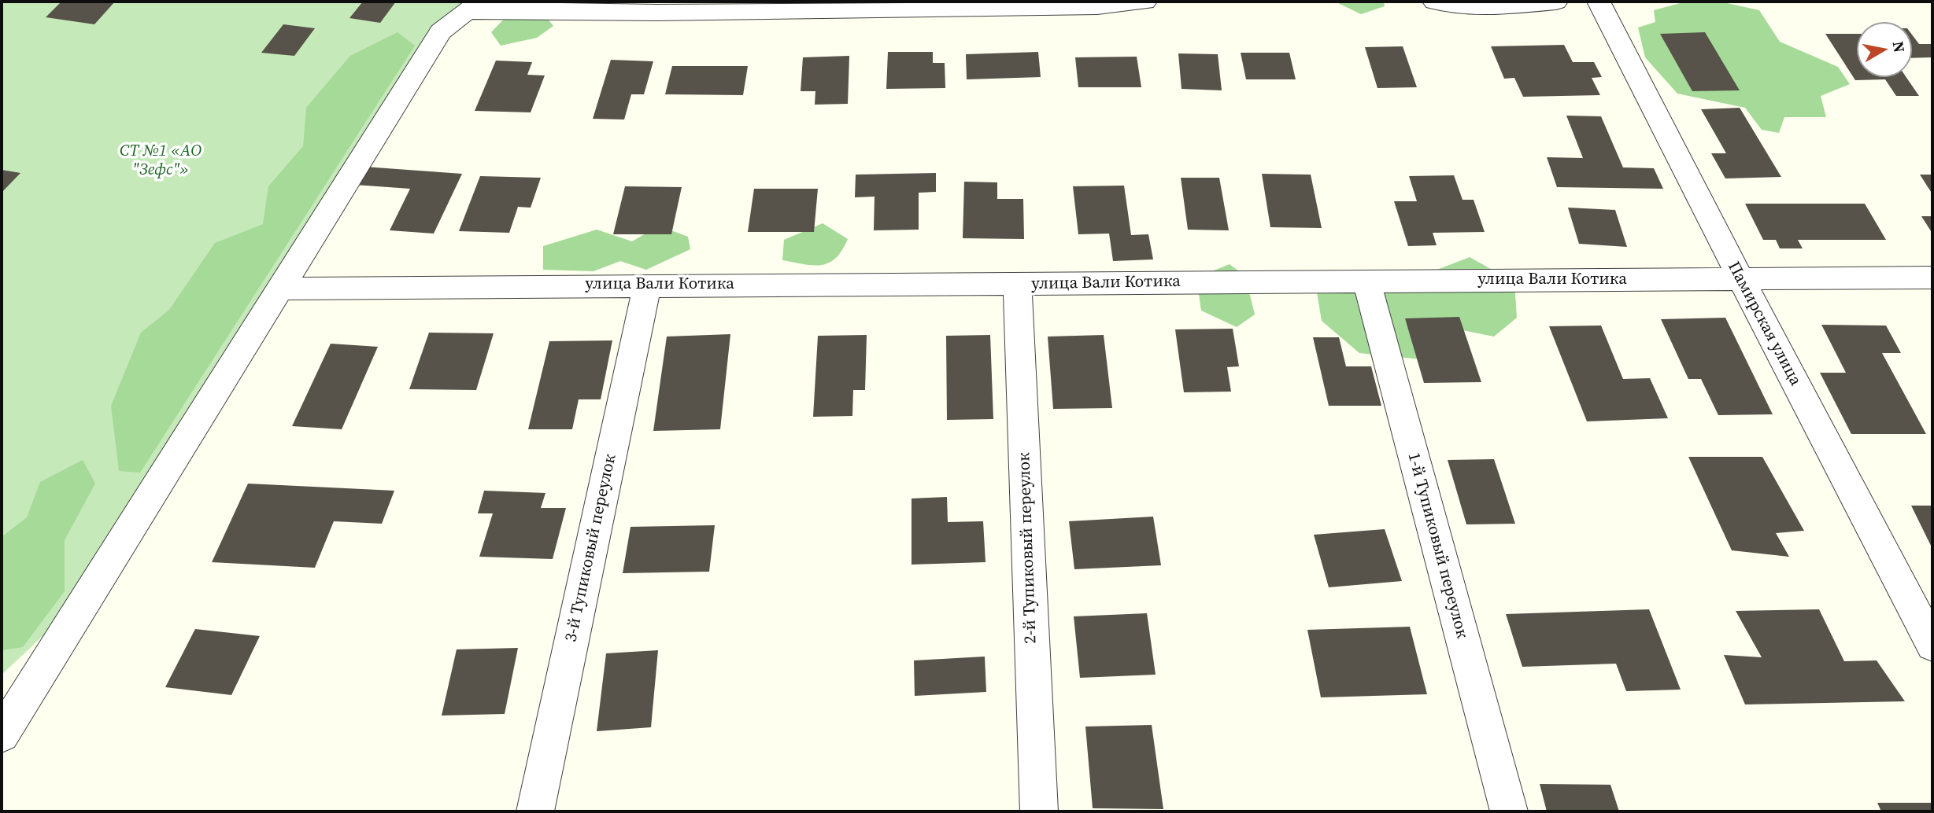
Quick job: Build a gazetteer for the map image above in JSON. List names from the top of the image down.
{
  "streets": {
    "street": [
      "улица Вали Котика",
      "Памирская улица",
      "1-й Тупиковый переулок",
      "3-й Тупиковый переулок",
      "2-й Тупиковый переулок"
    ]
  },
  "crossings": [
    ["улица Вали Котика", "Памирская улица"],
    ["улица Вали Котика", "1-й Тупиковый переулок"],
    ["улица Вали Котика", "3-й Тупиковый переулок"],
    ["улица Вали Котика", "2-й Тупиковый переулок"]
  ],
  "parks": ["СТ №1 «АО \"Зефс\"»"],
  "north": "right"
}
